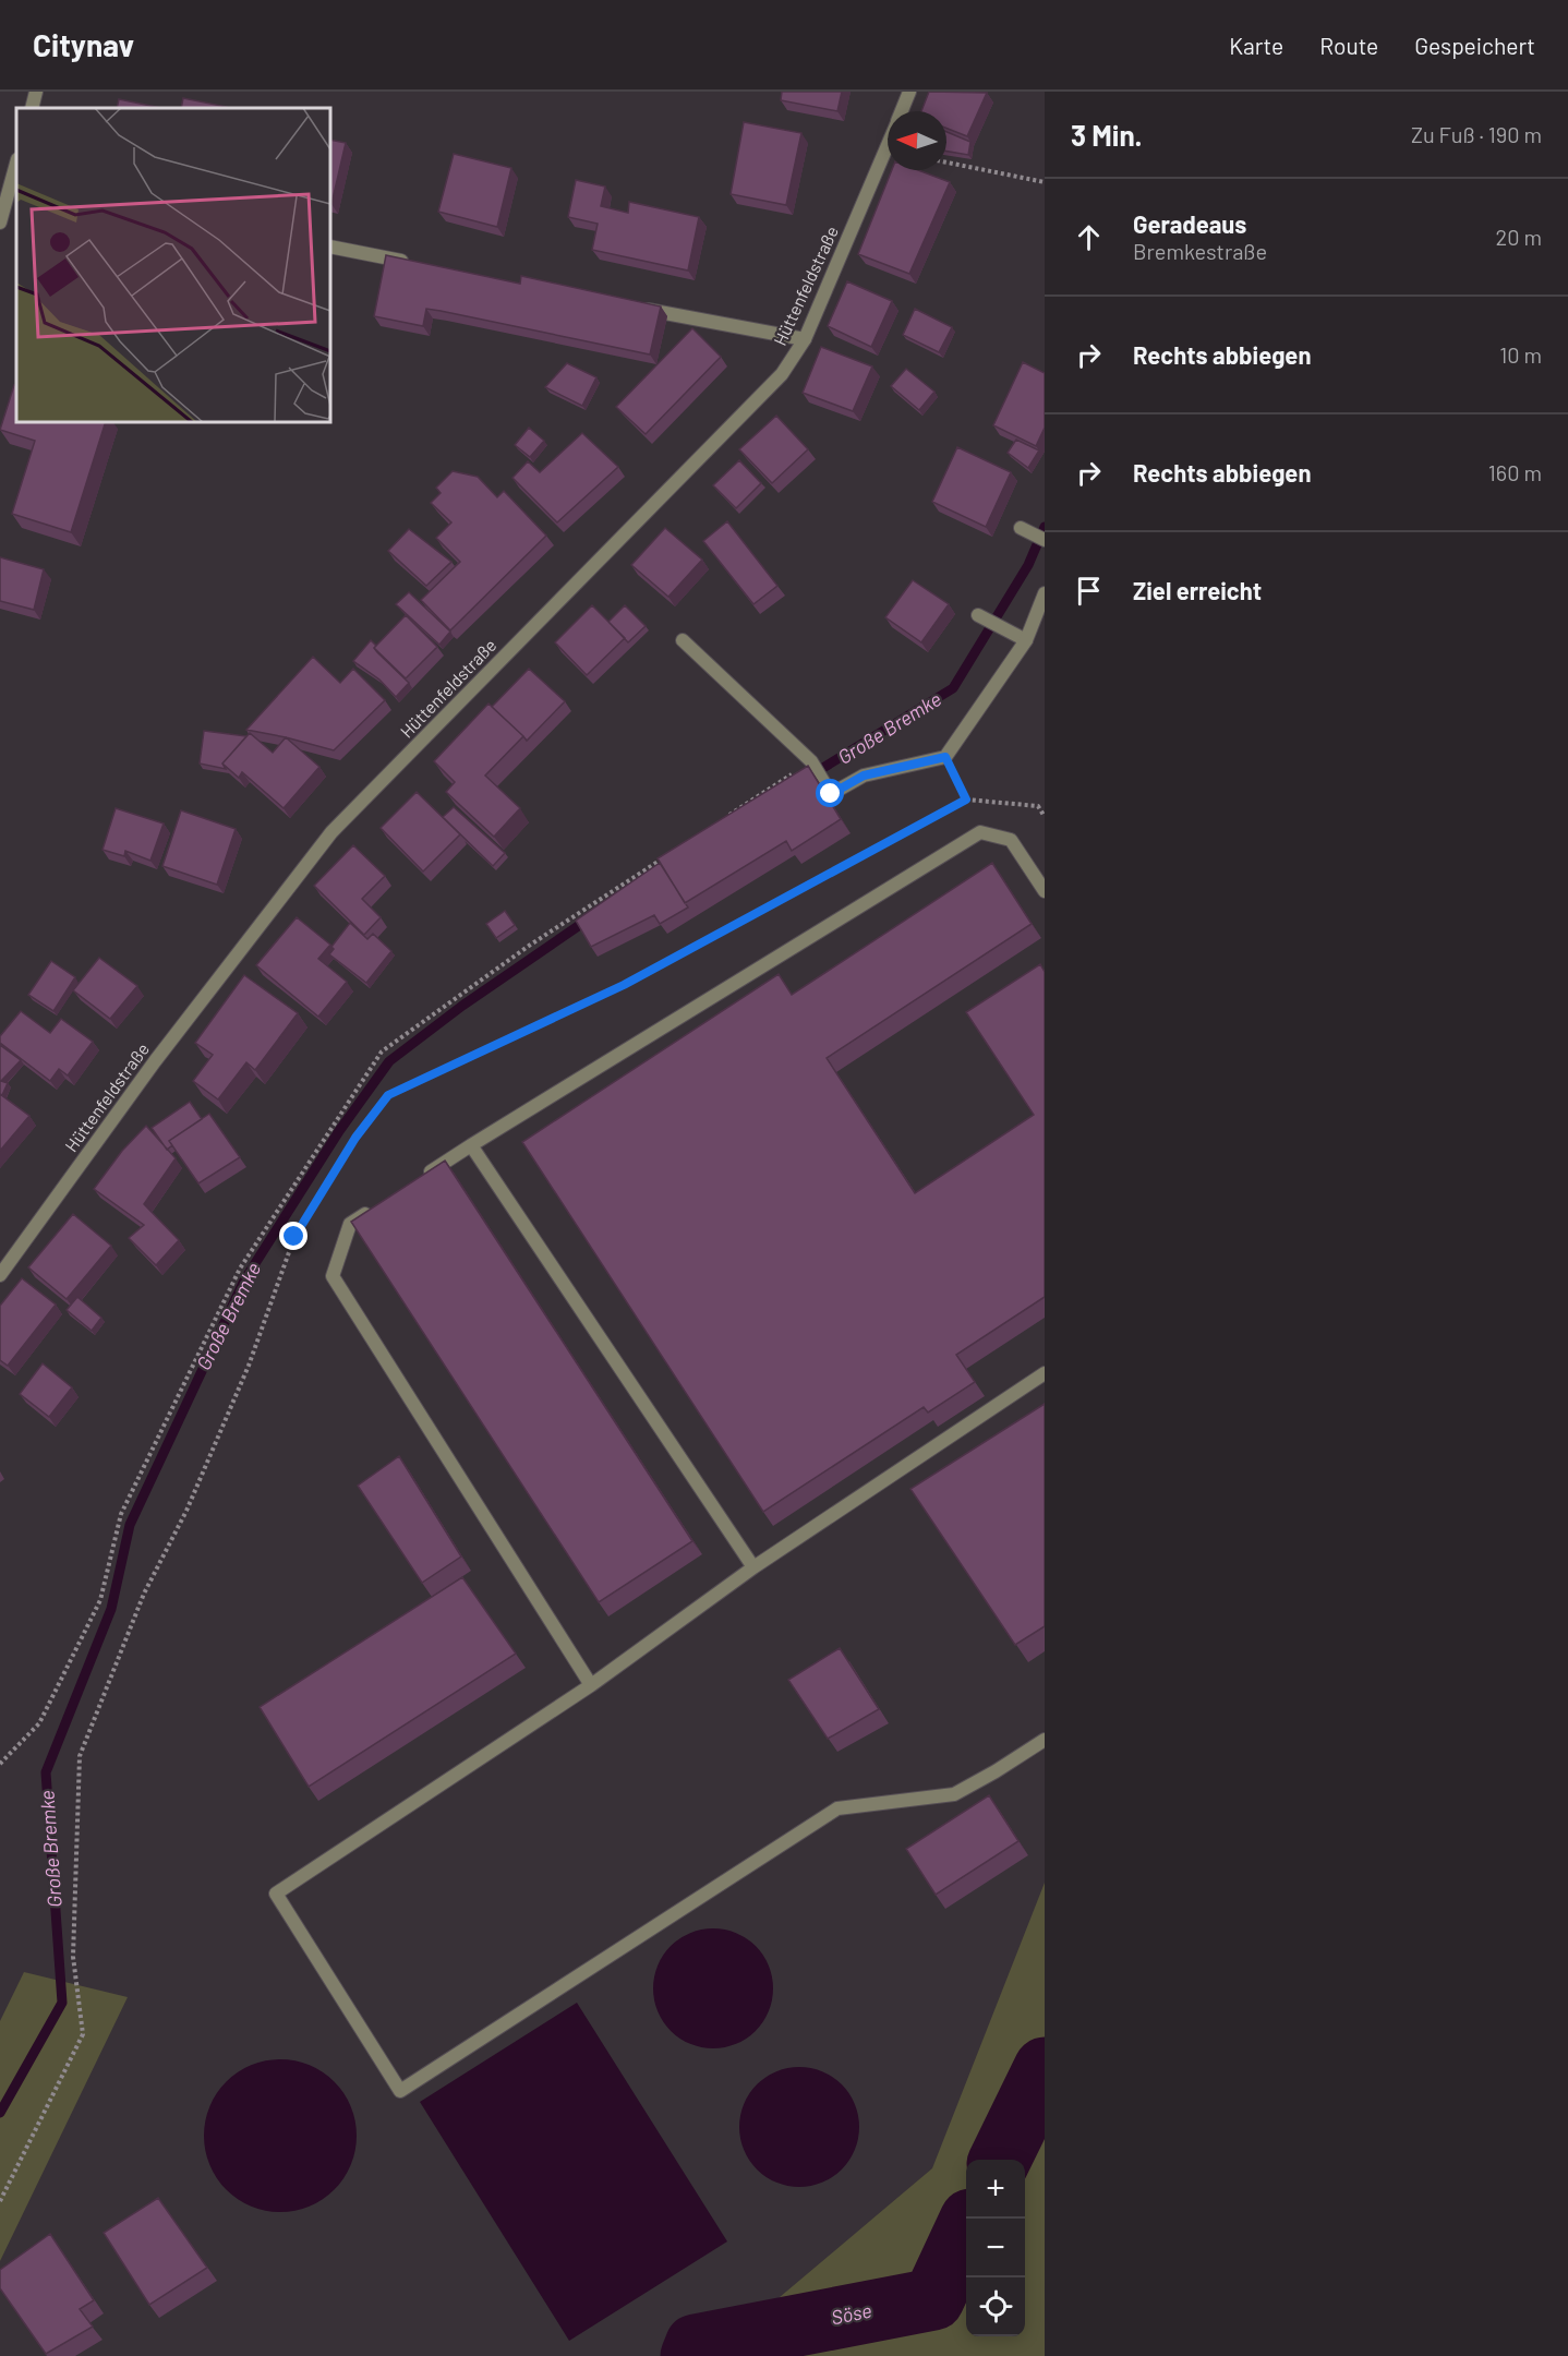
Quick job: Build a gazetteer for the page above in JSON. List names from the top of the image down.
{
  "streets": {
    "street": ["Hüttenfeldstraße"]
  },
  "water": ["Große Bremke", "Söse"],
  "north": "left",
  "page": {
    "header": "Citynav",
    "nav": ["Karte", "Route", "Gespeichert"],
    "heading": ["3 Min.", "Zu Fuß · 190 m"],
    "list": [
      ["Geradeaus", "Bremkestraße", "20 m"],
      ["Rechts abbiegen", "10 m"],
      ["Rechts abbiegen", "160 m"],
      "Ziel erreicht"
    ],
    "map_buttons": ["+", "−"]
  }
}
